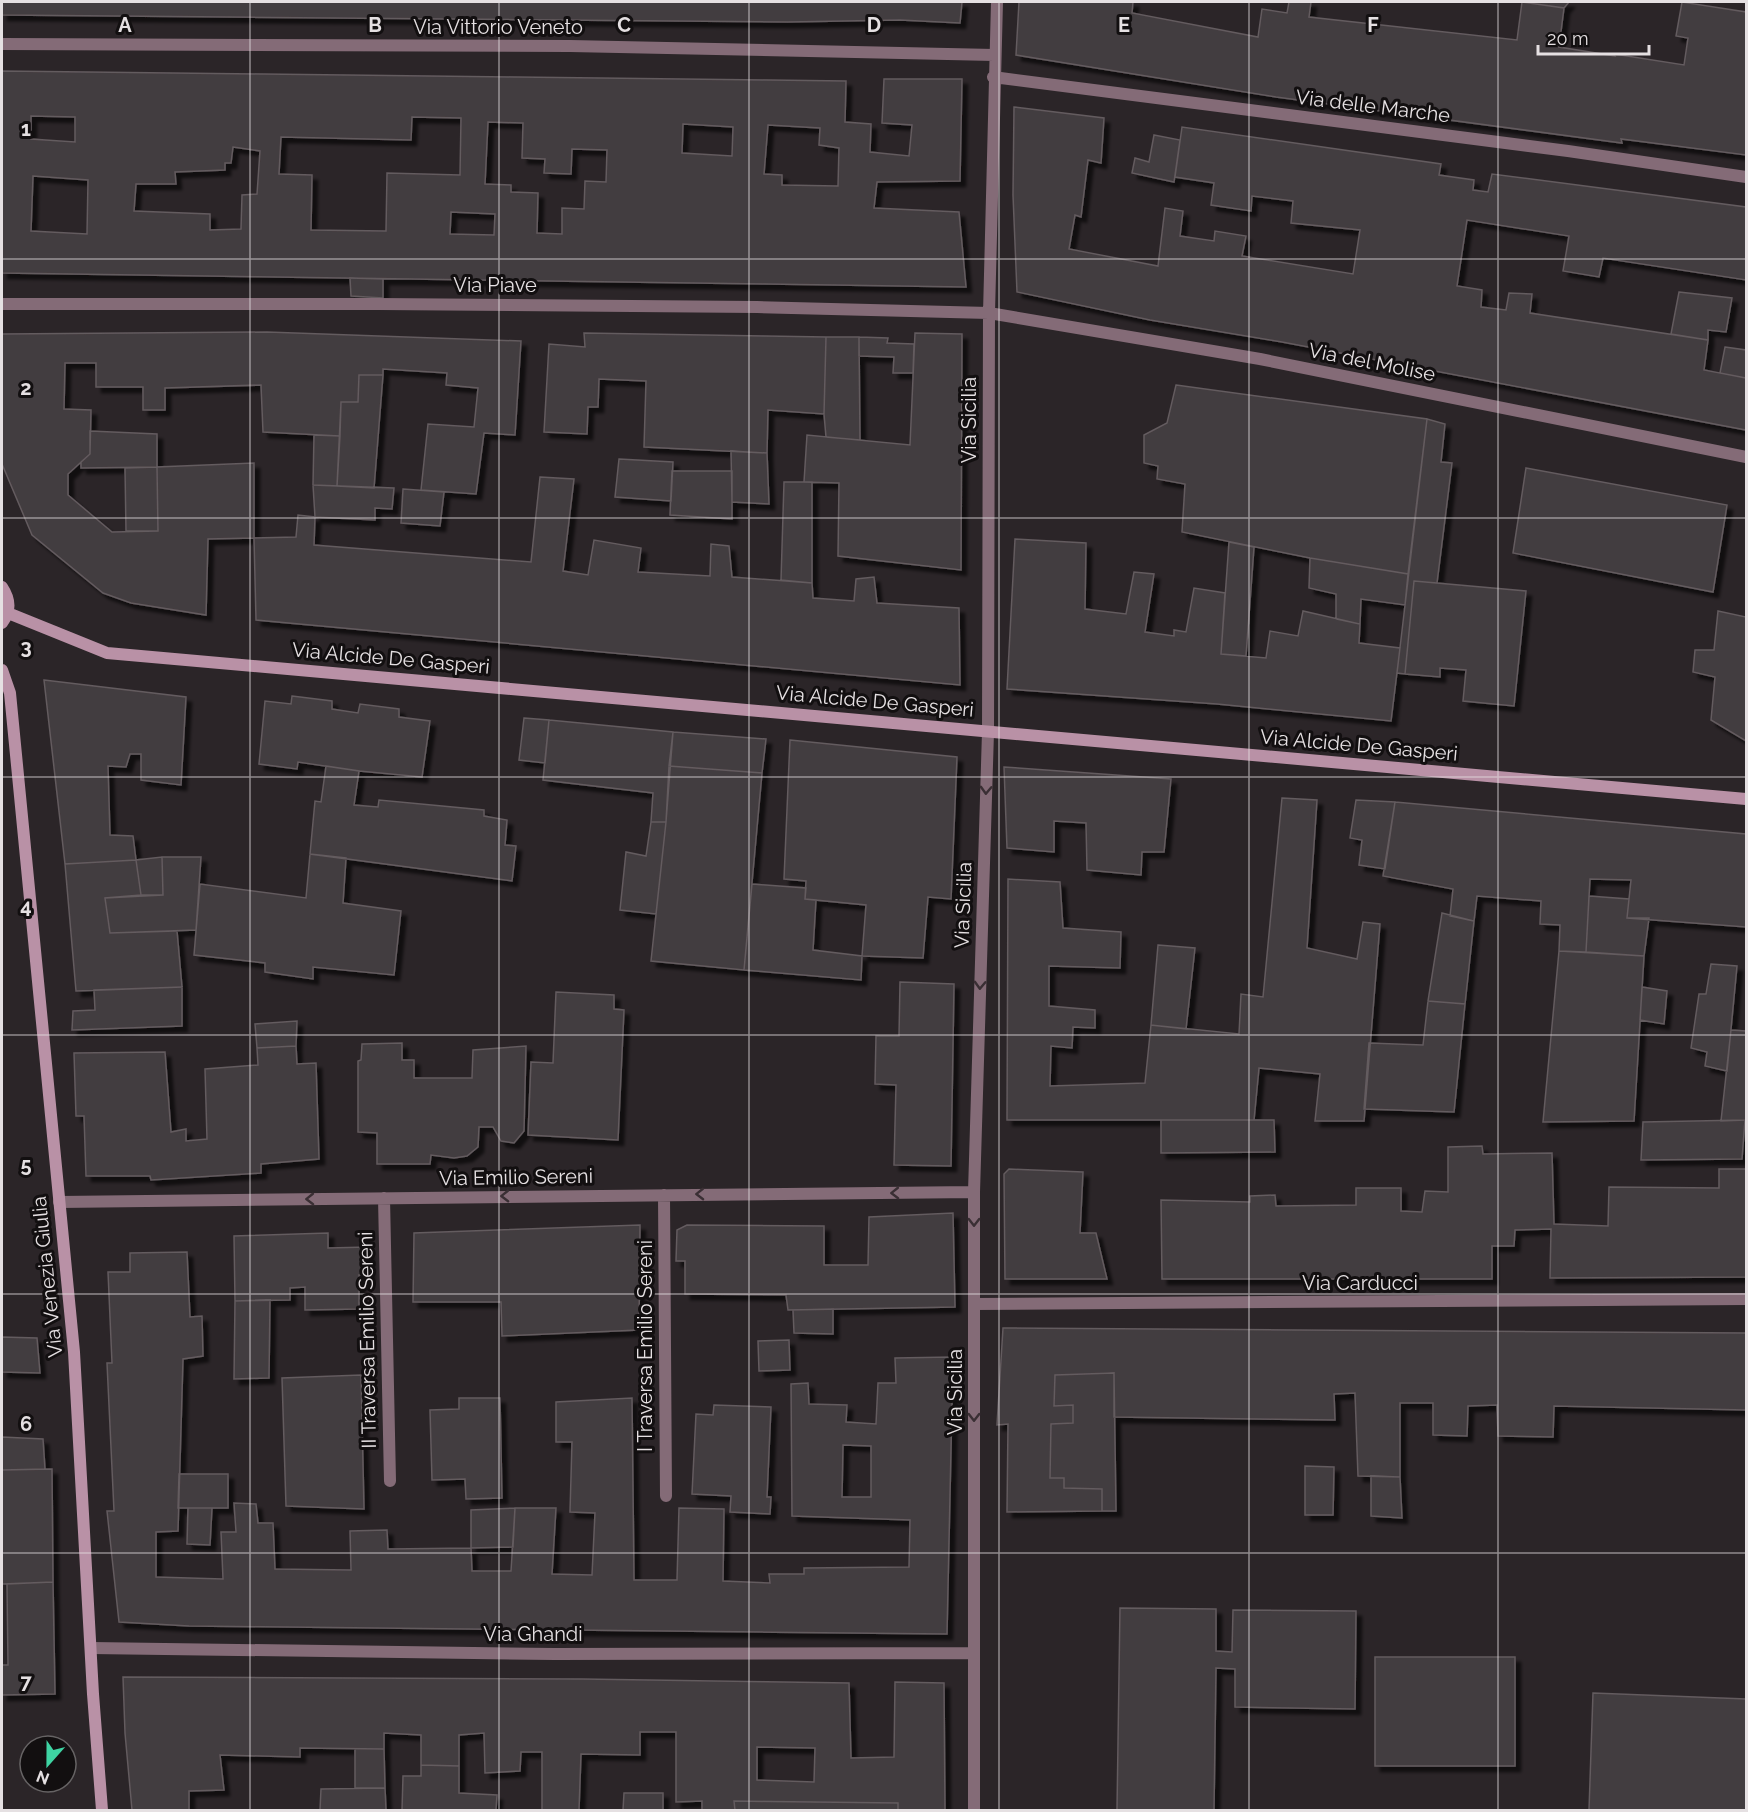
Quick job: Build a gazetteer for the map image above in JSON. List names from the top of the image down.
{
  "streets": {
    "street": [
      "Via Vittorio Veneto",
      "Via delle Marche",
      "Via Piave",
      "Via del Molise",
      "Via Sicilia",
      "Via Alcide De Gasperi",
      "Via Emilio Sereni",
      "Via Venezia Giulia",
      "Via Carducci",
      "II Traversa Emilio Sereni",
      "I Traversa Emilio Sereni",
      "Via Ghandi"
    ]
  },
  "crossings": [
    ["Via Vittorio Veneto", "Via Sicilia"],
    ["Via delle Marche", "Via Sicilia"],
    ["Via Piave", "Via del Molise"],
    ["Via Piave", "Via Sicilia"],
    ["Via del Molise", "Via Sicilia"],
    ["Via Sicilia", "Via Alcide De Gasperi"],
    ["Via Sicilia", "Via Emilio Sereni"],
    ["Via Sicilia", "Via Carducci"],
    ["Via Sicilia", "Via Ghandi"],
    ["Via Emilio Sereni", "Via Venezia Giulia"],
    ["Via Emilio Sereni", "II Traversa Emilio Sereni"],
    ["Via Emilio Sereni", "I Traversa Emilio Sereni"],
    ["Via Venezia Giulia", "Via Ghandi"]
  ],
  "one_way": ["Via Sicilia", "Via Emilio Sereni"],
  "scale_bar": "20 m",
  "north": "bottom",
  "grid": {
    "columns": [
      "A",
      "B",
      "C",
      "D",
      "E",
      "F"
    ],
    "rows": [
      "1",
      "2",
      "3",
      "4",
      "5",
      "6",
      "7"
    ]
  }
}
